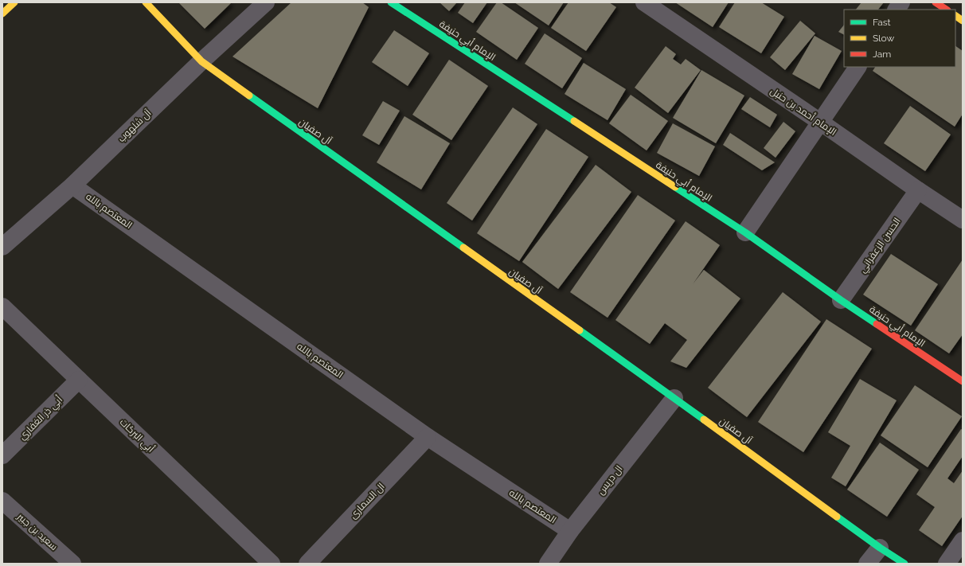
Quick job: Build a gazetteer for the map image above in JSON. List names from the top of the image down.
{
  "streets": {
    "street": [
      "الإمام أبي حنيفة",
      "الإمام أحمد بن حنبل",
      "آل شلهوب",
      "آل صفيان",
      "المعتصم بالله",
      "الحسن الزعفراني",
      "أبي ذر الغفاري",
      "أبي البركات",
      "ال دريس",
      "ال السمارى",
      "سعيد بن جبير"
    ]
  },
  "crossings": [
    ["الإمام أبي حنيفة", "الحسن الزعفراني"],
    ["الإمام أحمد بن حنبل", "الحسن الزعفراني"],
    ["آل شلهوب", "آل صفيان"],
    ["آل شلهوب", "المعتصم بالله"],
    ["آل صفيان", "ال دريس"],
    ["المعتصم بالله", "ال دريس"],
    ["المعتصم بالله", "ال السمارى"],
    ["أبي ذر الغفاري", "أبي البركات"]
  ],
  "legend": ["Fast", "Slow", "Jam"]
}
